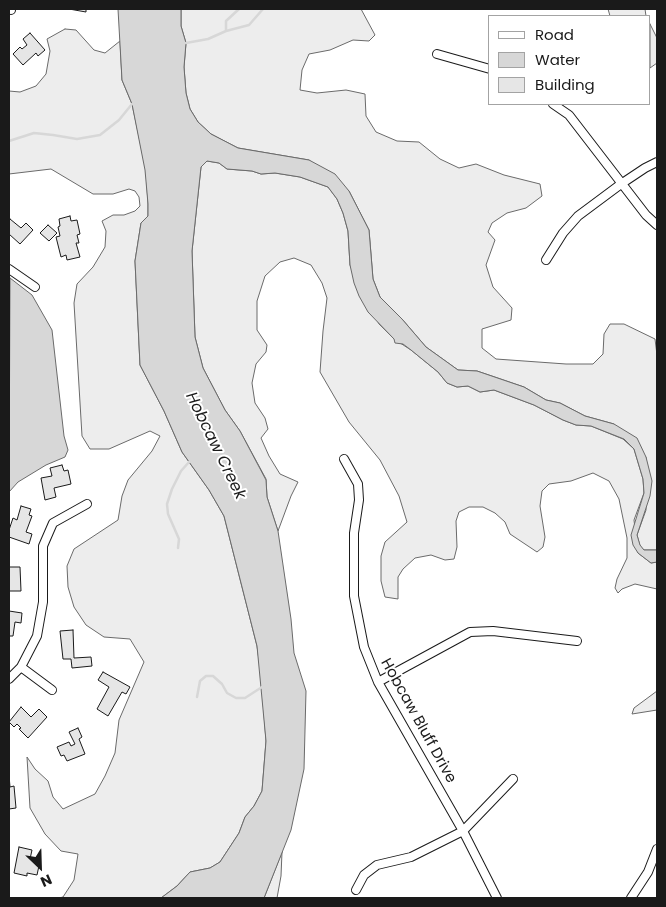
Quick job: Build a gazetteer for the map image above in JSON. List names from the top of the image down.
{
  "streets": {
    "street": ["Hobcaw Bluff Drive"]
  },
  "water": ["Hobcaw Creek"],
  "legend": ["Road", "Water", "Building"],
  "north": "bottom right"
}
